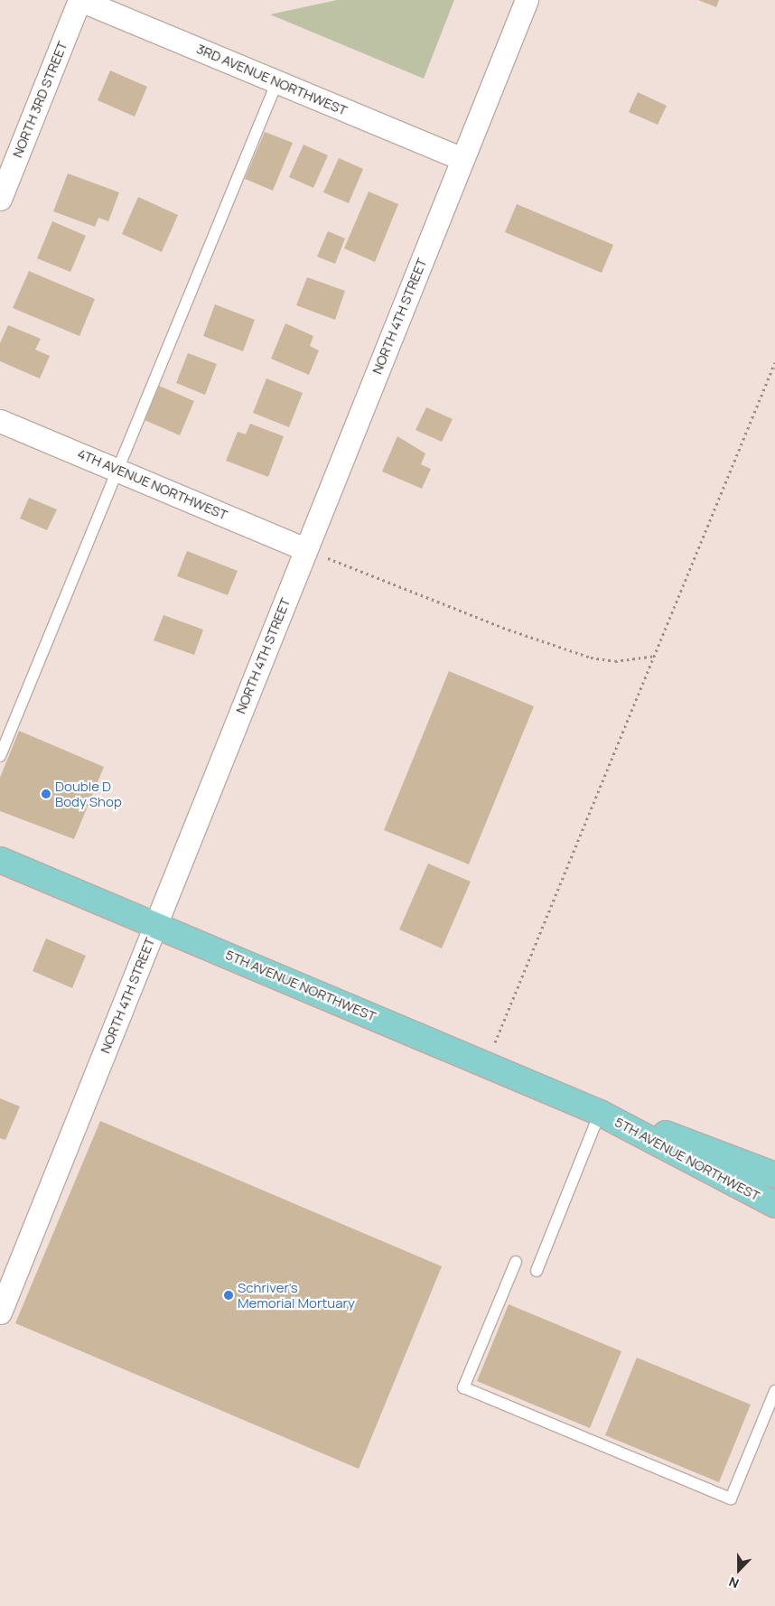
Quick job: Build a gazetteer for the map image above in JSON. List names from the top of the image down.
{
  "streets": {
    "main road": ["5TH AVENUE NORTHWEST"],
    "street": [
      "3RD AVENUE NORTHWEST",
      "NORTH 3RD STREET",
      "NORTH 4TH STREET",
      "4TH AVENUE NORTHWEST"
    ]
  },
  "crossings": [
    ["3RD AVENUE NORTHWEST", "NORTH 3RD STREET"],
    ["3RD AVENUE NORTHWEST", "NORTH 4TH STREET"],
    ["NORTH 4TH STREET", "4TH AVENUE NORTHWEST"],
    ["NORTH 4TH STREET", "5TH AVENUE NORTHWEST"]
  ],
  "places": ["Double D Body Shop", "Schriver's Memorial Mortuary"],
  "north": "bottom"
}
